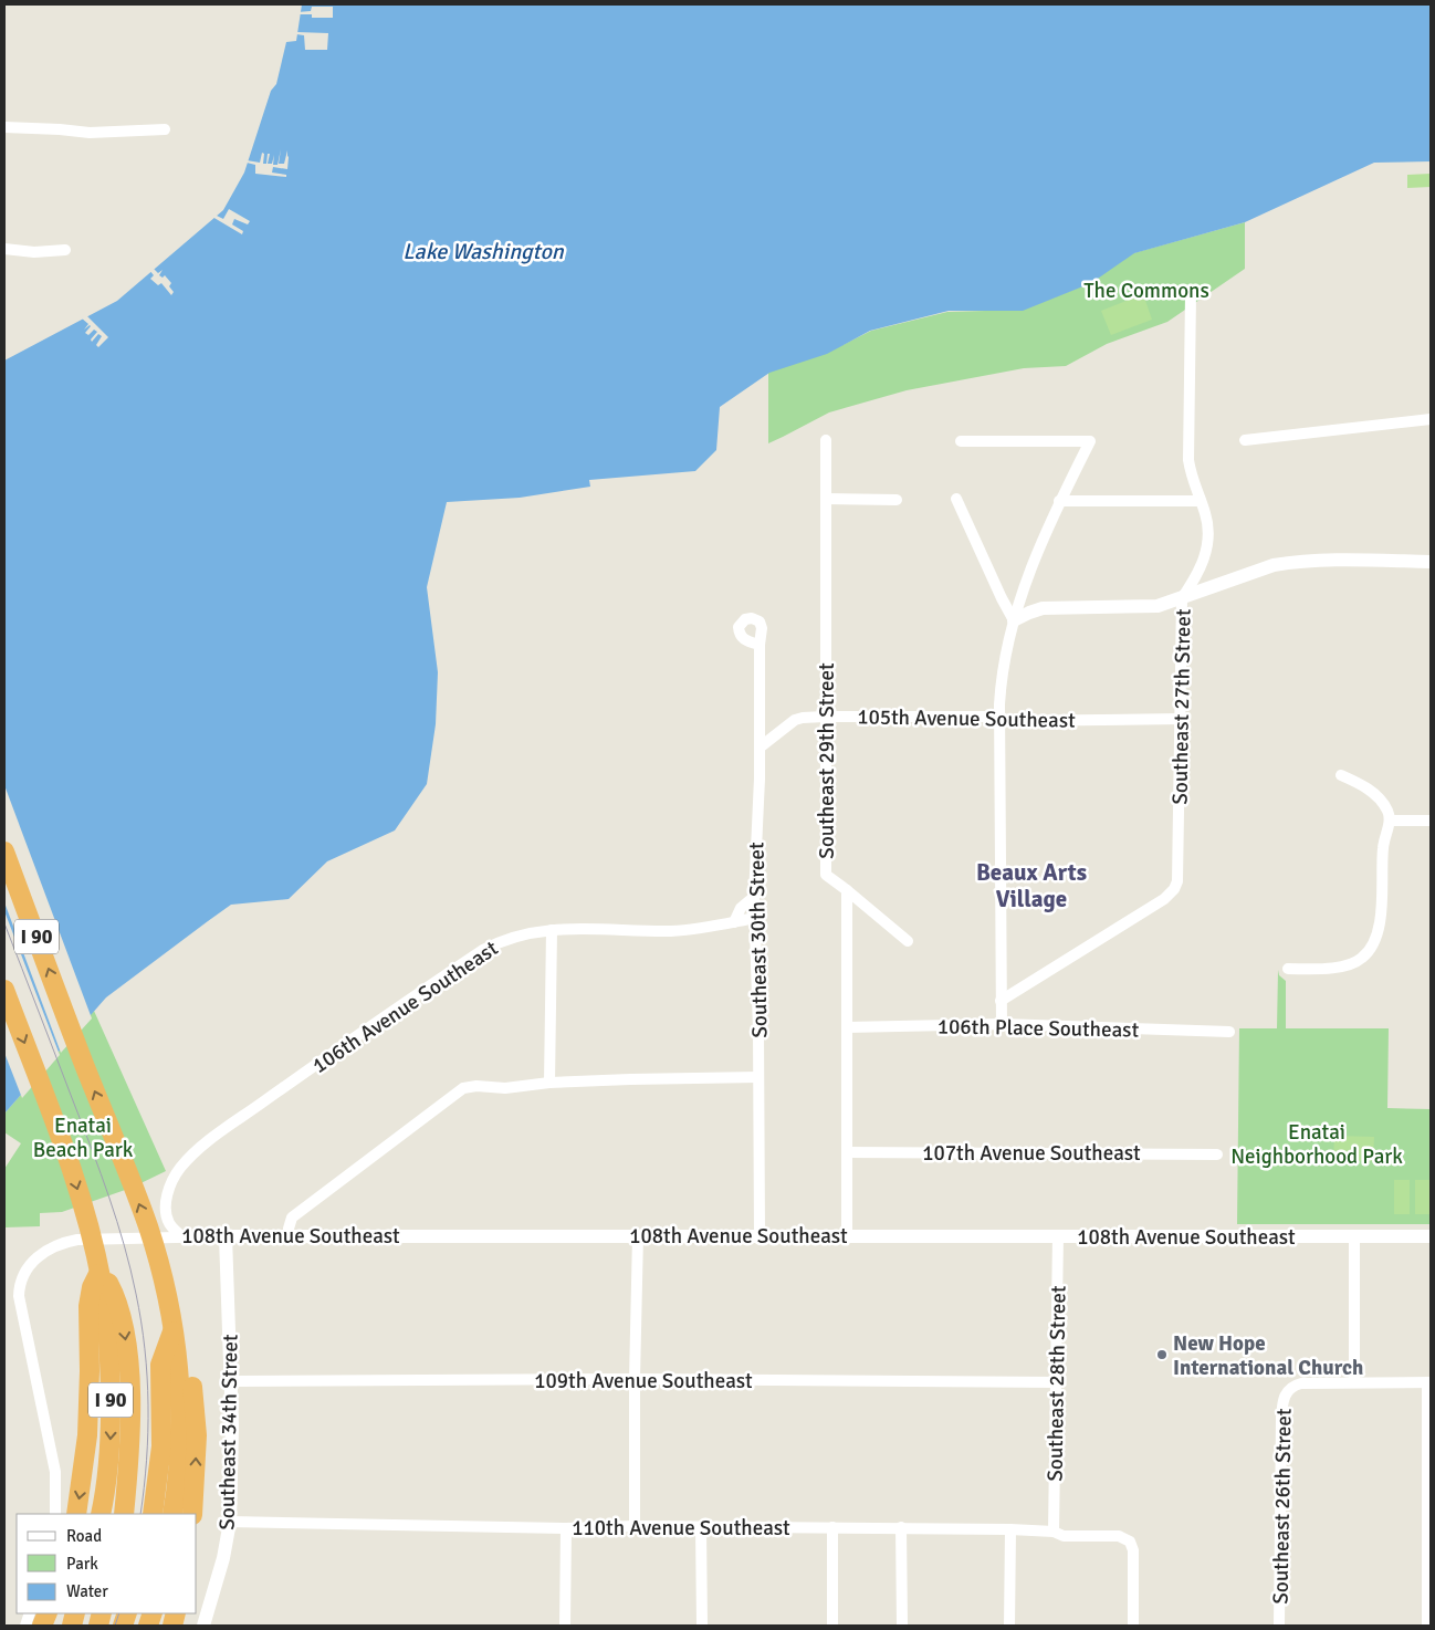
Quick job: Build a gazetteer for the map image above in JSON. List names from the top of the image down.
{
  "streets": {
    "highway": ["I 90"],
    "street": [
      "Southeast 27th Street",
      "105th Avenue Southeast",
      "Southeast 29th Street",
      "Southeast 30th Street",
      "106th Avenue Southeast",
      "106th Place Southeast",
      "107th Avenue Southeast",
      "108th Avenue Southeast",
      "109th Avenue Southeast",
      "Southeast 28th Street",
      "Southeast 34th Street",
      "Southeast 26th Street",
      "110th Avenue Southeast"
    ]
  },
  "crossings": [
    ["Southeast 27th Street", "105th Avenue Southeast"],
    ["105th Avenue Southeast", "Southeast 29th Street"],
    ["105th Avenue Southeast", "Southeast 30th Street"],
    ["Southeast 30th Street", "106th Avenue Southeast"],
    ["Southeast 30th Street", "108th Avenue Southeast"],
    ["106th Avenue Southeast", "108th Avenue Southeast"],
    ["108th Avenue Southeast", "Southeast 28th Street"],
    ["108th Avenue Southeast", "Southeast 34th Street"],
    ["109th Avenue Southeast", "Southeast 28th Street"],
    ["109th Avenue Southeast", "Southeast 34th Street"],
    ["Southeast 28th Street", "110th Avenue Southeast"],
    ["Southeast 34th Street", "110th Avenue Southeast"]
  ],
  "districts": ["Beaux Arts Village"],
  "water": ["Lake Washington"],
  "parks": ["The Commons", "Enatai Beach Park", "Enatai Neighborhood Park"],
  "places": ["New Hope International Church"],
  "legend": ["Road", "Park", "Water"]
}
